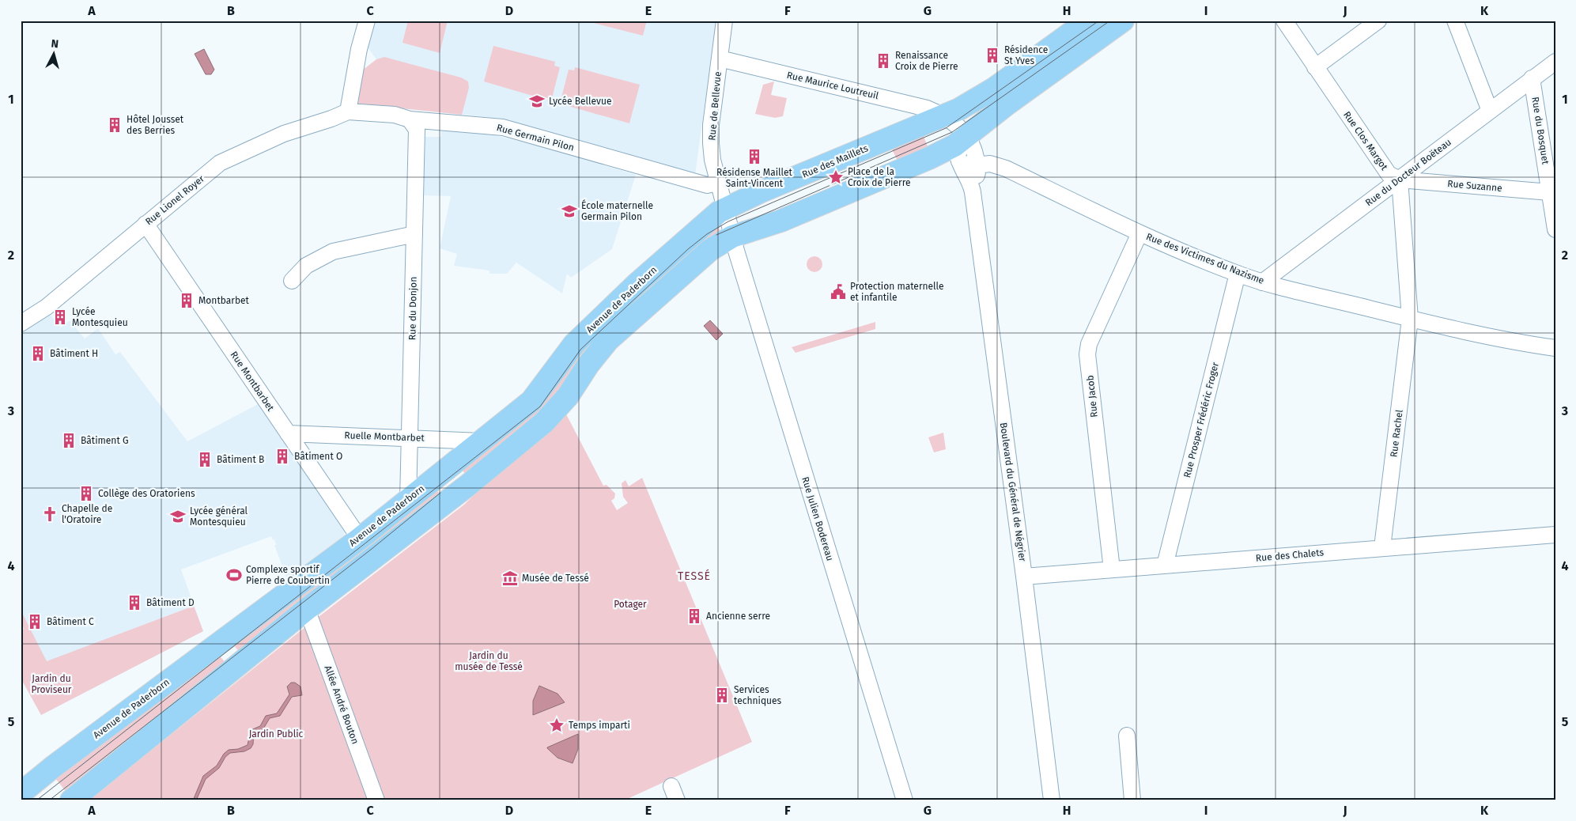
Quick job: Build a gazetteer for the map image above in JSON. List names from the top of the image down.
{
  "streets": {
    "main road": ["Rue des Maillets", "Avenue de Paderborn"],
    "street": [
      "Rue Maurice Loutreuil",
      "Rue de Bellevue",
      "Rue du Bosquet",
      "Rue Germain Pilon",
      "Rue Clos Margot",
      "Rue du Docteur Boëteau",
      "Rue Suzanne",
      "Rue Lionel Royer",
      "Rue des Victimes du Nazisme",
      "Rue du Donjon",
      "Rue Montbarbet",
      "Rue Jacob",
      "Rue Prosper Frédéric Froger",
      "Rue Rachel",
      "Ruelle Montbarbet",
      "Boulevard du Général de Négrier",
      "Rue Julien Bodereau",
      "Rue des Chalets",
      "Allée André Bouton"
    ]
  },
  "crossings": [
    ["Rue Maurice Loutreuil", "Rue de Bellevue"],
    ["Rue Maurice Loutreuil", "Rue des Maillets"],
    ["Rue de Bellevue", "Rue Germain Pilon"],
    ["Rue de Bellevue", "Rue des Maillets"],
    ["Rue de Bellevue", "Avenue de Paderborn"],
    ["Rue de Bellevue", "Rue Julien Bodereau"],
    ["Rue du Bosquet", "Rue du Docteur Boëteau"],
    ["Rue du Bosquet", "Rue Suzanne"],
    ["Rue Germain Pilon", "Rue Lionel Royer"],
    ["Rue Germain Pilon", "Rue du Donjon"],
    ["Rue Clos Margot", "Rue du Docteur Boëteau"],
    ["Rue Clos Margot", "Rue Suzanne"],
    ["Rue des Maillets", "Avenue de Paderborn"],
    ["Rue du Docteur Boëteau", "Rue Suzanne"],
    ["Rue du Docteur Boëteau", "Rue des Victimes du Nazisme"],
    ["Rue Lionel Royer", "Rue Montbarbet"],
    ["Rue des Victimes du Nazisme", "Rue Jacob"],
    ["Rue des Victimes du Nazisme", "Rue Prosper Frédéric Froger"],
    ["Rue des Victimes du Nazisme", "Rue Rachel"],
    ["Rue des Victimes du Nazisme", "Boulevard du Général de Négrier"],
    ["Avenue de Paderborn", "Rue du Donjon"],
    ["Avenue de Paderborn", "Rue Montbarbet"],
    ["Avenue de Paderborn", "Ruelle Montbarbet"],
    ["Avenue de Paderborn", "Rue Julien Bodereau"],
    ["Avenue de Paderborn", "Allée André Bouton"],
    ["Rue du Donjon", "Ruelle Montbarbet"],
    ["Rue Montbarbet", "Ruelle Montbarbet"],
    ["Rue Jacob", "Rue des Chalets"],
    ["Rue Prosper Frédéric Froger", "Rue des Chalets"],
    ["Rue Rachel", "Rue des Chalets"],
    ["Boulevard du Général de Négrier", "Rue des Chalets"]
  ],
  "districts": ["TESSÉ"],
  "parks": [
    "Potager",
    "Jardin du musée de Tessé",
    "Jardin du Proviseur",
    "Jardin Public"
  ],
  "places": {
    "building": [
      "Résidence St Yves",
      "Renaissance Croix de Pierre",
      "Hôtel Jousset des Berries",
      "Résidense Maillet Saint-Vincent",
      "Montbarbet",
      "Lycée Montesquieu",
      "Bâtiment H",
      "Bâtiment G",
      "Bâtiment O",
      "Bâtiment B",
      "Collège des Oratoriens",
      "Bâtiment D",
      "Ancienne serre",
      "Bâtiment C",
      "Services techniques"
    ],
    "school or university": ["Lycée Bellevue", "École maternelle Germain Pilon", "Lycée général Montesquieu"],
    "place": ["Place de la Croix de Pierre", "Temps imparti"],
    "public building": ["Protection maternelle et infantile"],
    "church": ["Chapelle de l'Oratoire"],
    "sports": ["Complexe sportif Pierre de Coubertin"],
    "museum": ["Musée de Tessé"]
  },
  "north": "top",
  "grid": {
    "columns": [
      "A",
      "B",
      "C",
      "D",
      "E",
      "F",
      "G",
      "H",
      "I",
      "J",
      "K"
    ],
    "rows": [
      "1",
      "2",
      "3",
      "4",
      "5"
    ]
  }
}
